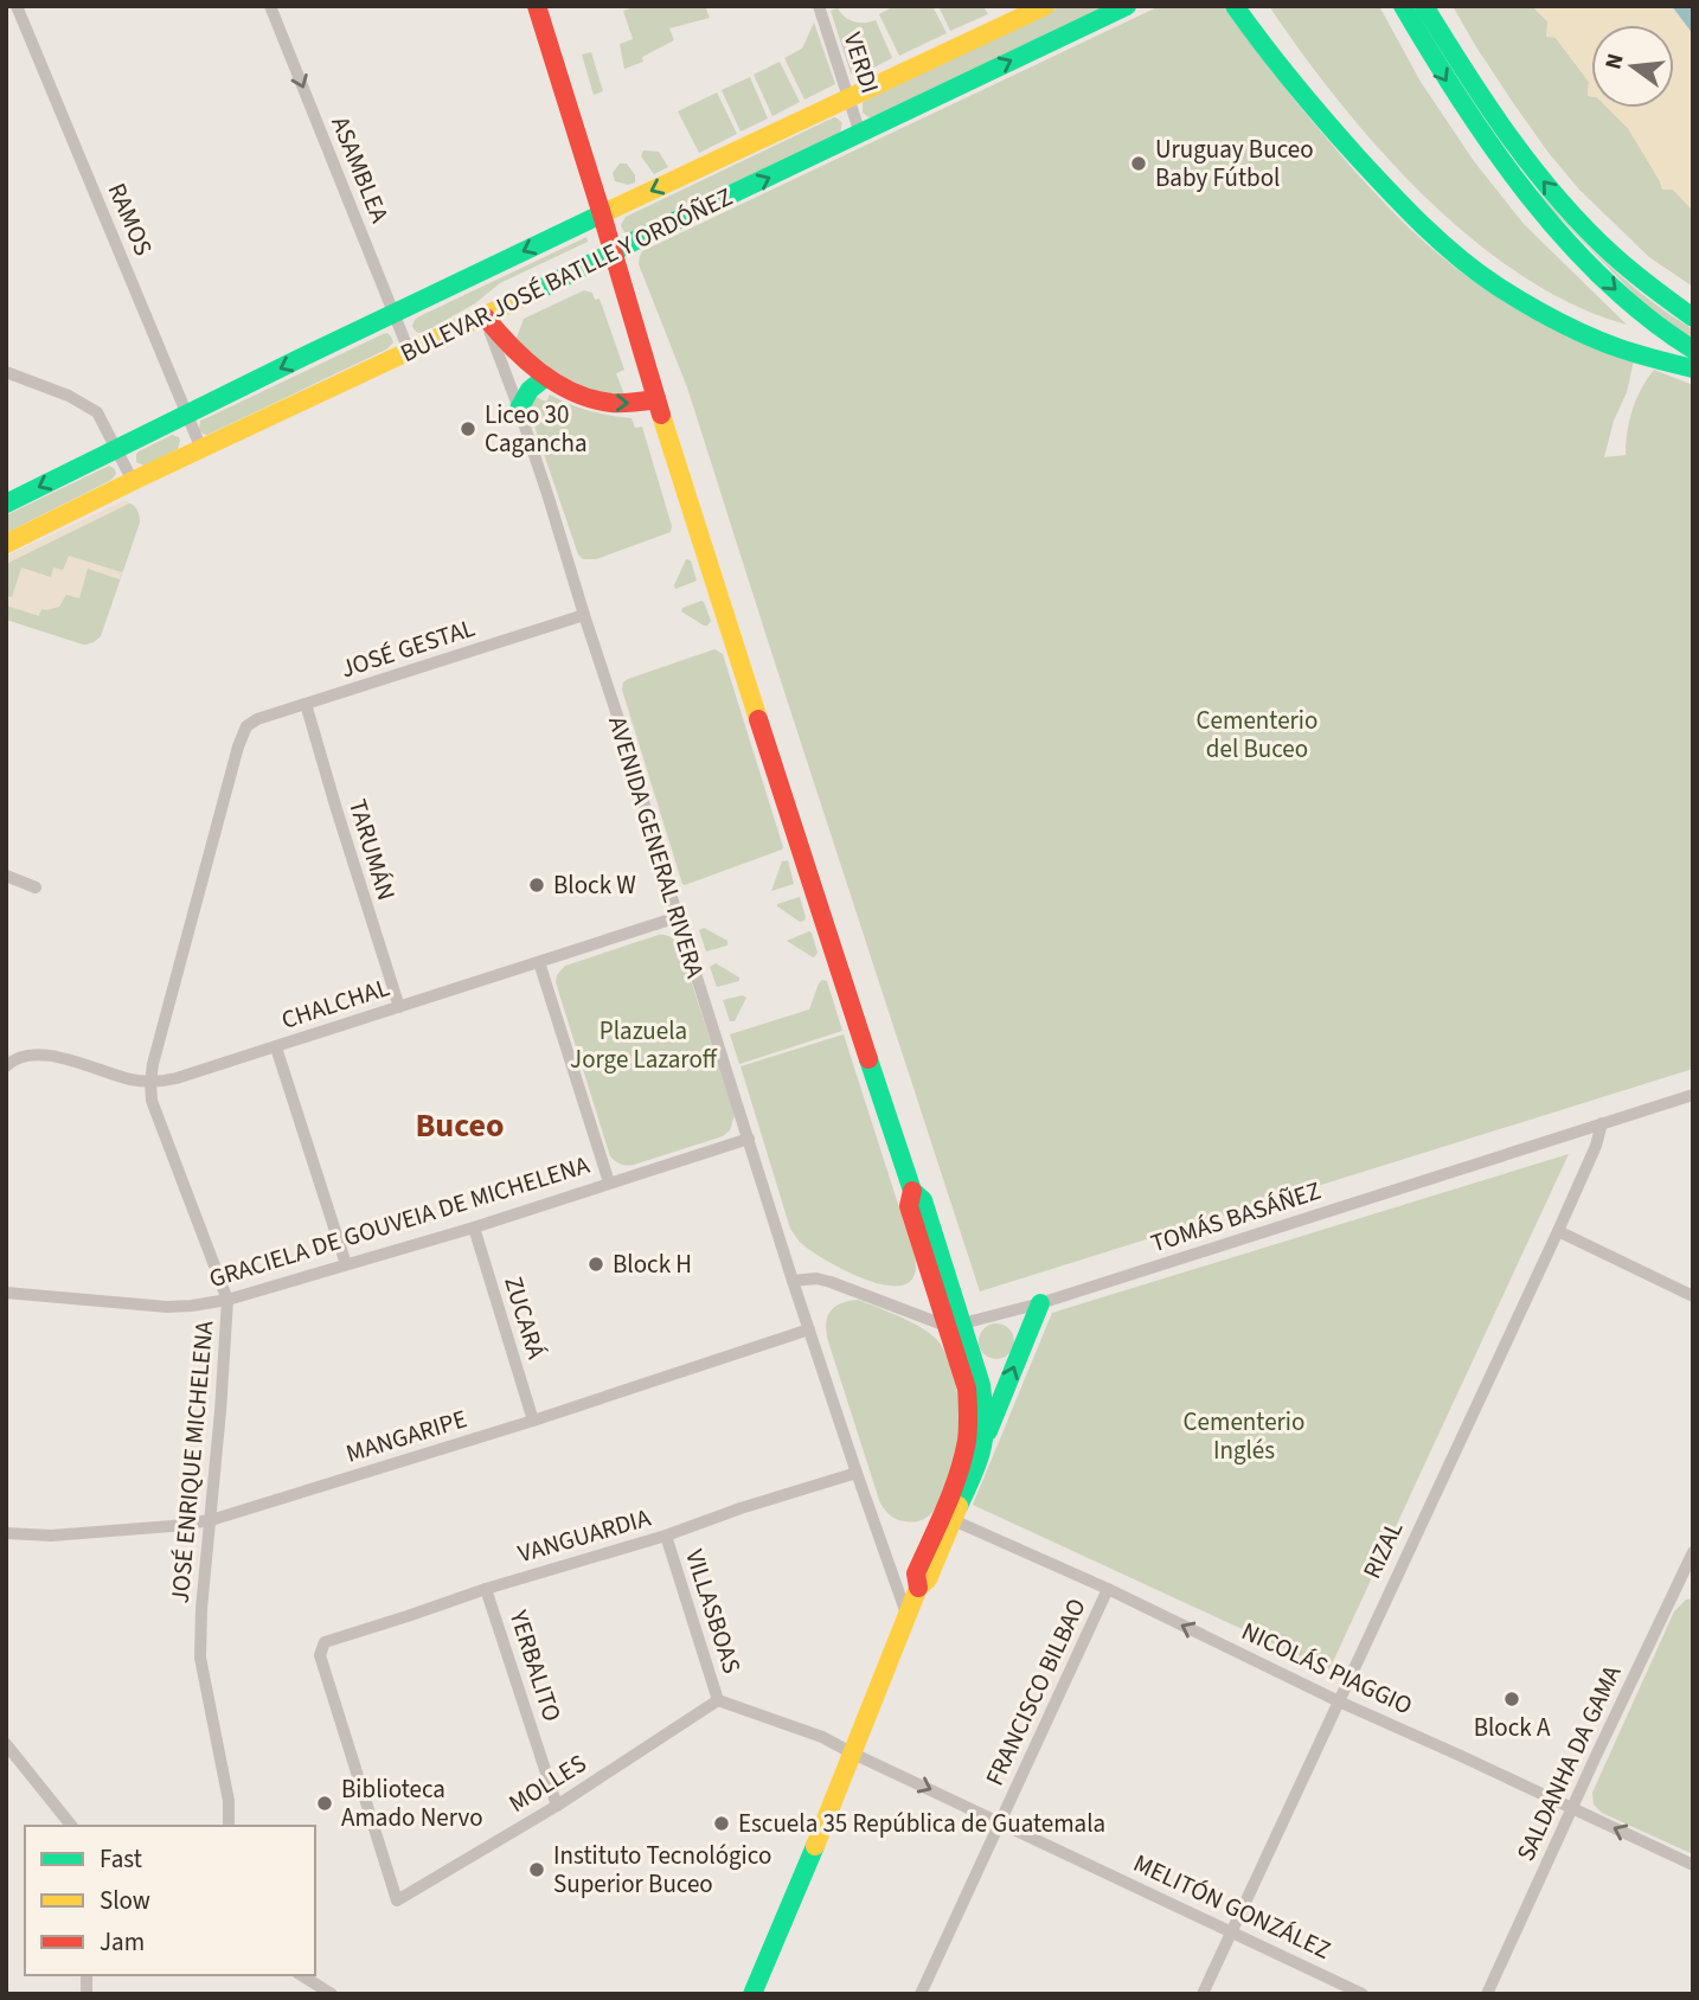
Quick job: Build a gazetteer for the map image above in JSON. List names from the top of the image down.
{
  "streets": {
    "main road": ["BULEVAR JOSÉ BATLLE Y ORDÓÑEZ"],
    "street": [
      "VERDI",
      "ASAMBLEA",
      "RAMOS",
      "JOSÉ GESTAL",
      "AVENIDA GENERAL RIVERA",
      "TARUMÁN",
      "CHALCHAL",
      "TOMÁS BASÁÑEZ",
      "GRACIELA DE GOUVEIA DE MICHELENA",
      "ZUCARÁ",
      "MANGARIPE",
      "JOSÉ ENRIQUE MICHELENA",
      "VANGUARDIA",
      "RIZAL",
      "VILLASBOAS",
      "YERBALITO",
      "NICOLÁS PIAGGIO",
      "FRANCISCO BILBAO",
      "SALDANHA DA GAMA",
      "MOLLES",
      "MELITÓN GONZÁLEZ"
    ]
  },
  "crossings": [
    ["VERDI", "BULEVAR JOSÉ BATLLE Y ORDÓÑEZ"],
    ["ASAMBLEA", "BULEVAR JOSÉ BATLLE Y ORDÓÑEZ"],
    ["RAMOS", "BULEVAR JOSÉ BATLLE Y ORDÓÑEZ"],
    ["BULEVAR JOSÉ BATLLE Y ORDÓÑEZ", "AVENIDA GENERAL RIVERA"],
    ["JOSÉ GESTAL", "AVENIDA GENERAL RIVERA"],
    ["JOSÉ GESTAL", "TARUMÁN"],
    ["JOSÉ GESTAL", "JOSÉ ENRIQUE MICHELENA"],
    ["AVENIDA GENERAL RIVERA", "CHALCHAL"],
    ["AVENIDA GENERAL RIVERA", "GRACIELA DE GOUVEIA DE MICHELENA"],
    ["AVENIDA GENERAL RIVERA", "MANGARIPE"],
    ["AVENIDA GENERAL RIVERA", "VANGUARDIA"],
    ["TARUMÁN", "CHALCHAL"],
    ["CHALCHAL", "JOSÉ ENRIQUE MICHELENA"],
    ["TOMÁS BASÁÑEZ", "RIZAL"],
    ["GRACIELA DE GOUVEIA DE MICHELENA", "ZUCARÁ"],
    ["GRACIELA DE GOUVEIA DE MICHELENA", "JOSÉ ENRIQUE MICHELENA"],
    ["ZUCARÁ", "MANGARIPE"],
    ["MANGARIPE", "JOSÉ ENRIQUE MICHELENA"],
    ["VANGUARDIA", "VILLASBOAS"],
    ["VANGUARDIA", "YERBALITO"],
    ["VANGUARDIA", "MOLLES"],
    ["RIZAL", "NICOLÁS PIAGGIO"],
    ["RIZAL", "MELITÓN GONZÁLEZ"],
    ["VILLASBOAS", "MOLLES"],
    ["VILLASBOAS", "MELITÓN GONZÁLEZ"],
    ["YERBALITO", "MOLLES"],
    ["NICOLÁS PIAGGIO", "FRANCISCO BILBAO"],
    ["NICOLÁS PIAGGIO", "SALDANHA DA GAMA"],
    ["FRANCISCO BILBAO", "MELITÓN GONZÁLEZ"],
    ["MOLLES", "MELITÓN GONZÁLEZ"]
  ],
  "one_way": ["ASAMBLEA", "NICOLÁS PIAGGIO"],
  "districts": ["Buceo"],
  "parks": ["Cementerio del Buceo", "Plazuela Jorge Lazaroff", "Cementerio Inglés"],
  "places": [
    "Uruguay Buceo Baby Fútbol",
    "Liceo 30 Cagancha",
    "Block W",
    "Block H",
    "Block A",
    "Biblioteca Amado Nervo",
    "Escuela 35 República de Guatemala",
    "Instituto Tecnológico Superior Buceo"
  ],
  "legend": ["Fast", "Slow", "Jam"],
  "north": "left"
}
